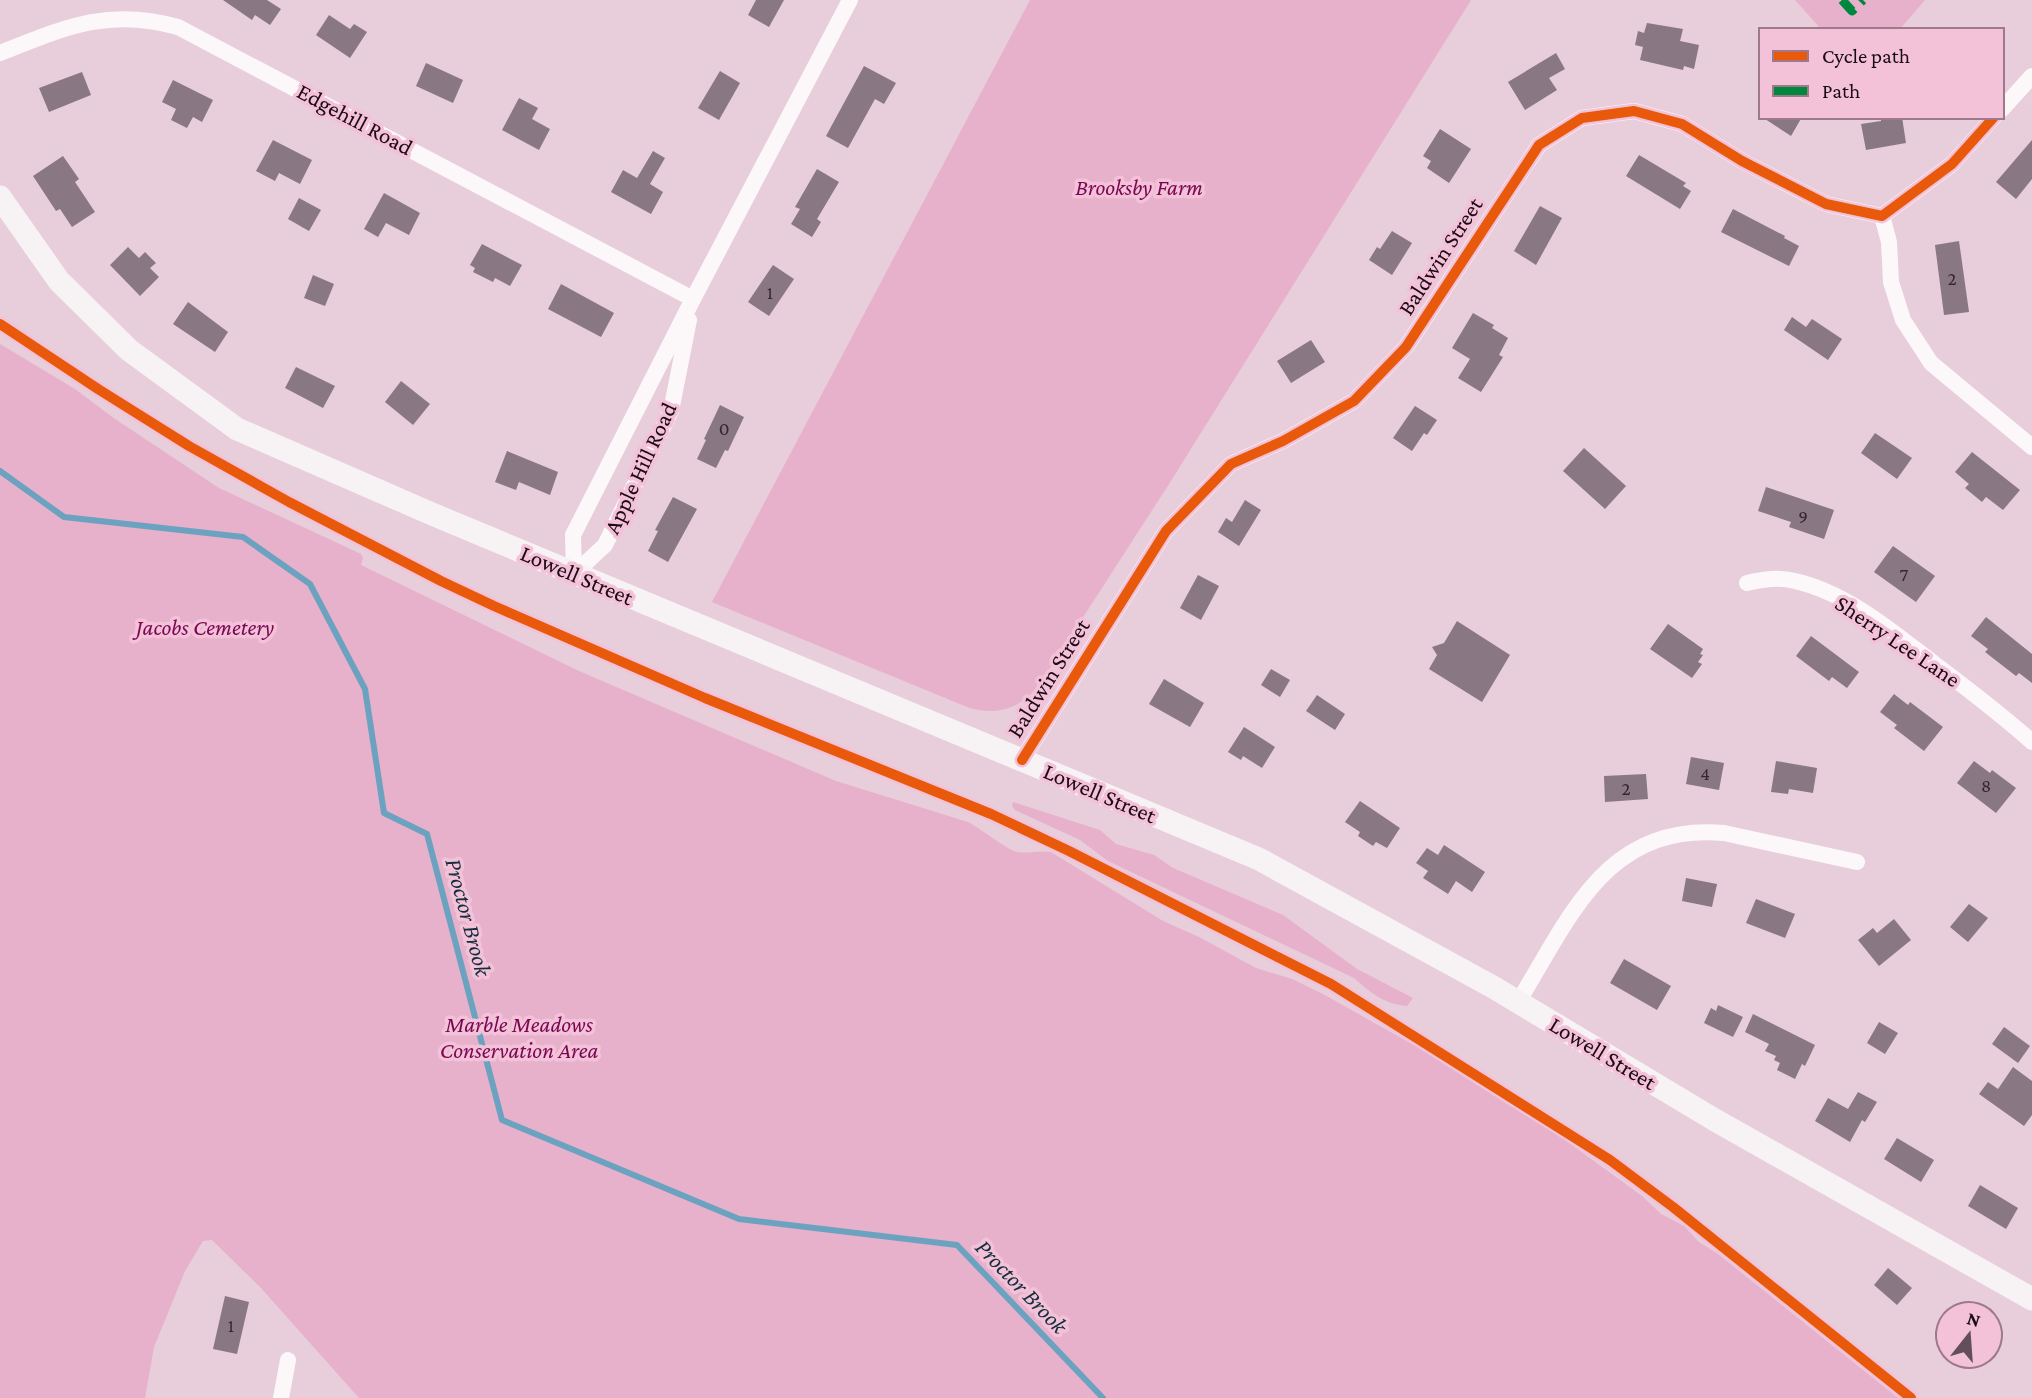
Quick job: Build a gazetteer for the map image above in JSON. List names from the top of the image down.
{
  "streets": {
    "main road": ["Lowell Street"],
    "street": [
      "Edgehill Road",
      "Baldwin Street",
      "Apple Hill Road",
      "Sherry Lee Lane"
    ]
  },
  "crossings": [
    ["Edgehill Road", "Apple Hill Road"],
    ["Baldwin Street", "Lowell Street"],
    ["Apple Hill Road", "Lowell Street"]
  ],
  "water": ["Proctor Brook"],
  "parks": ["Brooksby Farm", "Jacobs Cemetery", "Marble Meadows Conservation Area"],
  "house_numbers": [
    "2",
    "1",
    "0",
    "9",
    "7",
    "4",
    "8",
    "2",
    "1"
  ],
  "legend": ["Cycle path", "Path"],
  "north": "top"
}
